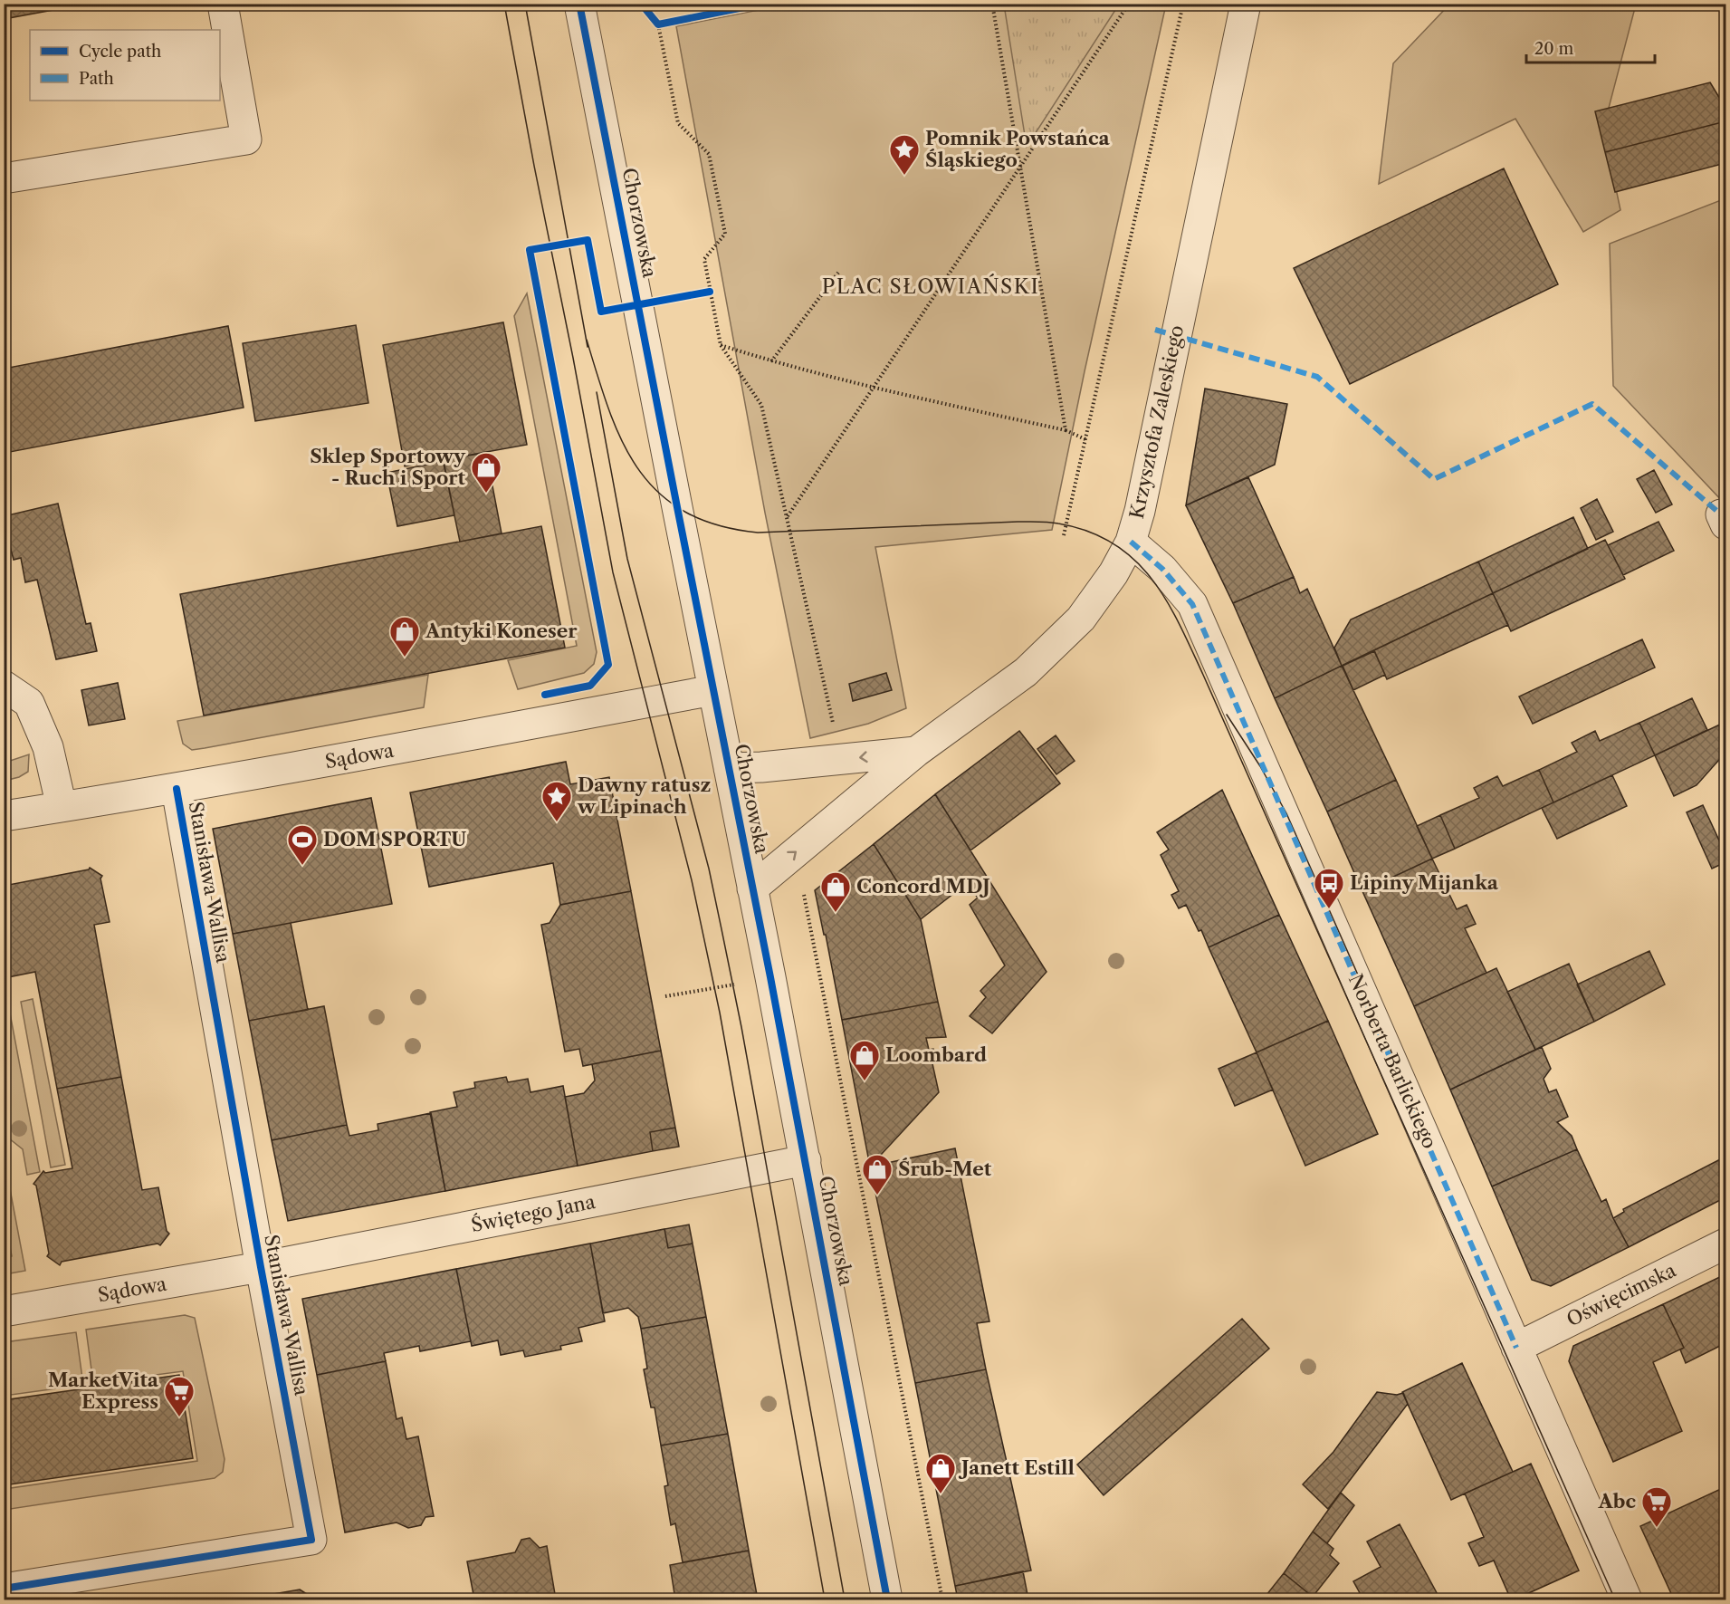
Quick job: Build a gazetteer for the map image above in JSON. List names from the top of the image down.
{
  "streets": {
    "street": [
      "Chorzowska",
      "Krzysztofa Zaleskiego",
      "Sądowa",
      "Stanisława Wallisa",
      "Norberta Barlickiego",
      "Świętego Jana",
      "Oświęcimska"
    ]
  },
  "crossings": [
    ["Chorzowska", "Krzysztofa Zaleskiego"],
    ["Chorzowska", "Sądowa"],
    ["Chorzowska", "Świętego Jana"],
    ["Krzysztofa Zaleskiego", "Norberta Barlickiego"],
    ["Sądowa", "Stanisława Wallisa"],
    ["Sądowa", "Świętego Jana"],
    ["Stanisława Wallisa", "Świętego Jana"],
    ["Norberta Barlickiego", "Oświęcimska"]
  ],
  "districts": ["PLAC SŁOWIAŃSKI"],
  "places": {
    "place": ["Pomnik Powstańca Śląskiego", "Dawny ratusz w Lipinach"],
    "shop": [
      "Sklep Sportowy - Ruch i Sport",
      "Antyki Koneser",
      "Concord MDJ",
      "Loombard",
      "Śrub-Met",
      "Janett Estill"
    ],
    "sports": ["DOM SPORTU"],
    "bus stop": ["Lipiny Mijanka"],
    "supermarket": ["MarketVita Express", "Abc"]
  },
  "legend": ["Cycle path", "Path"],
  "scale_bar": "20 m"
}
